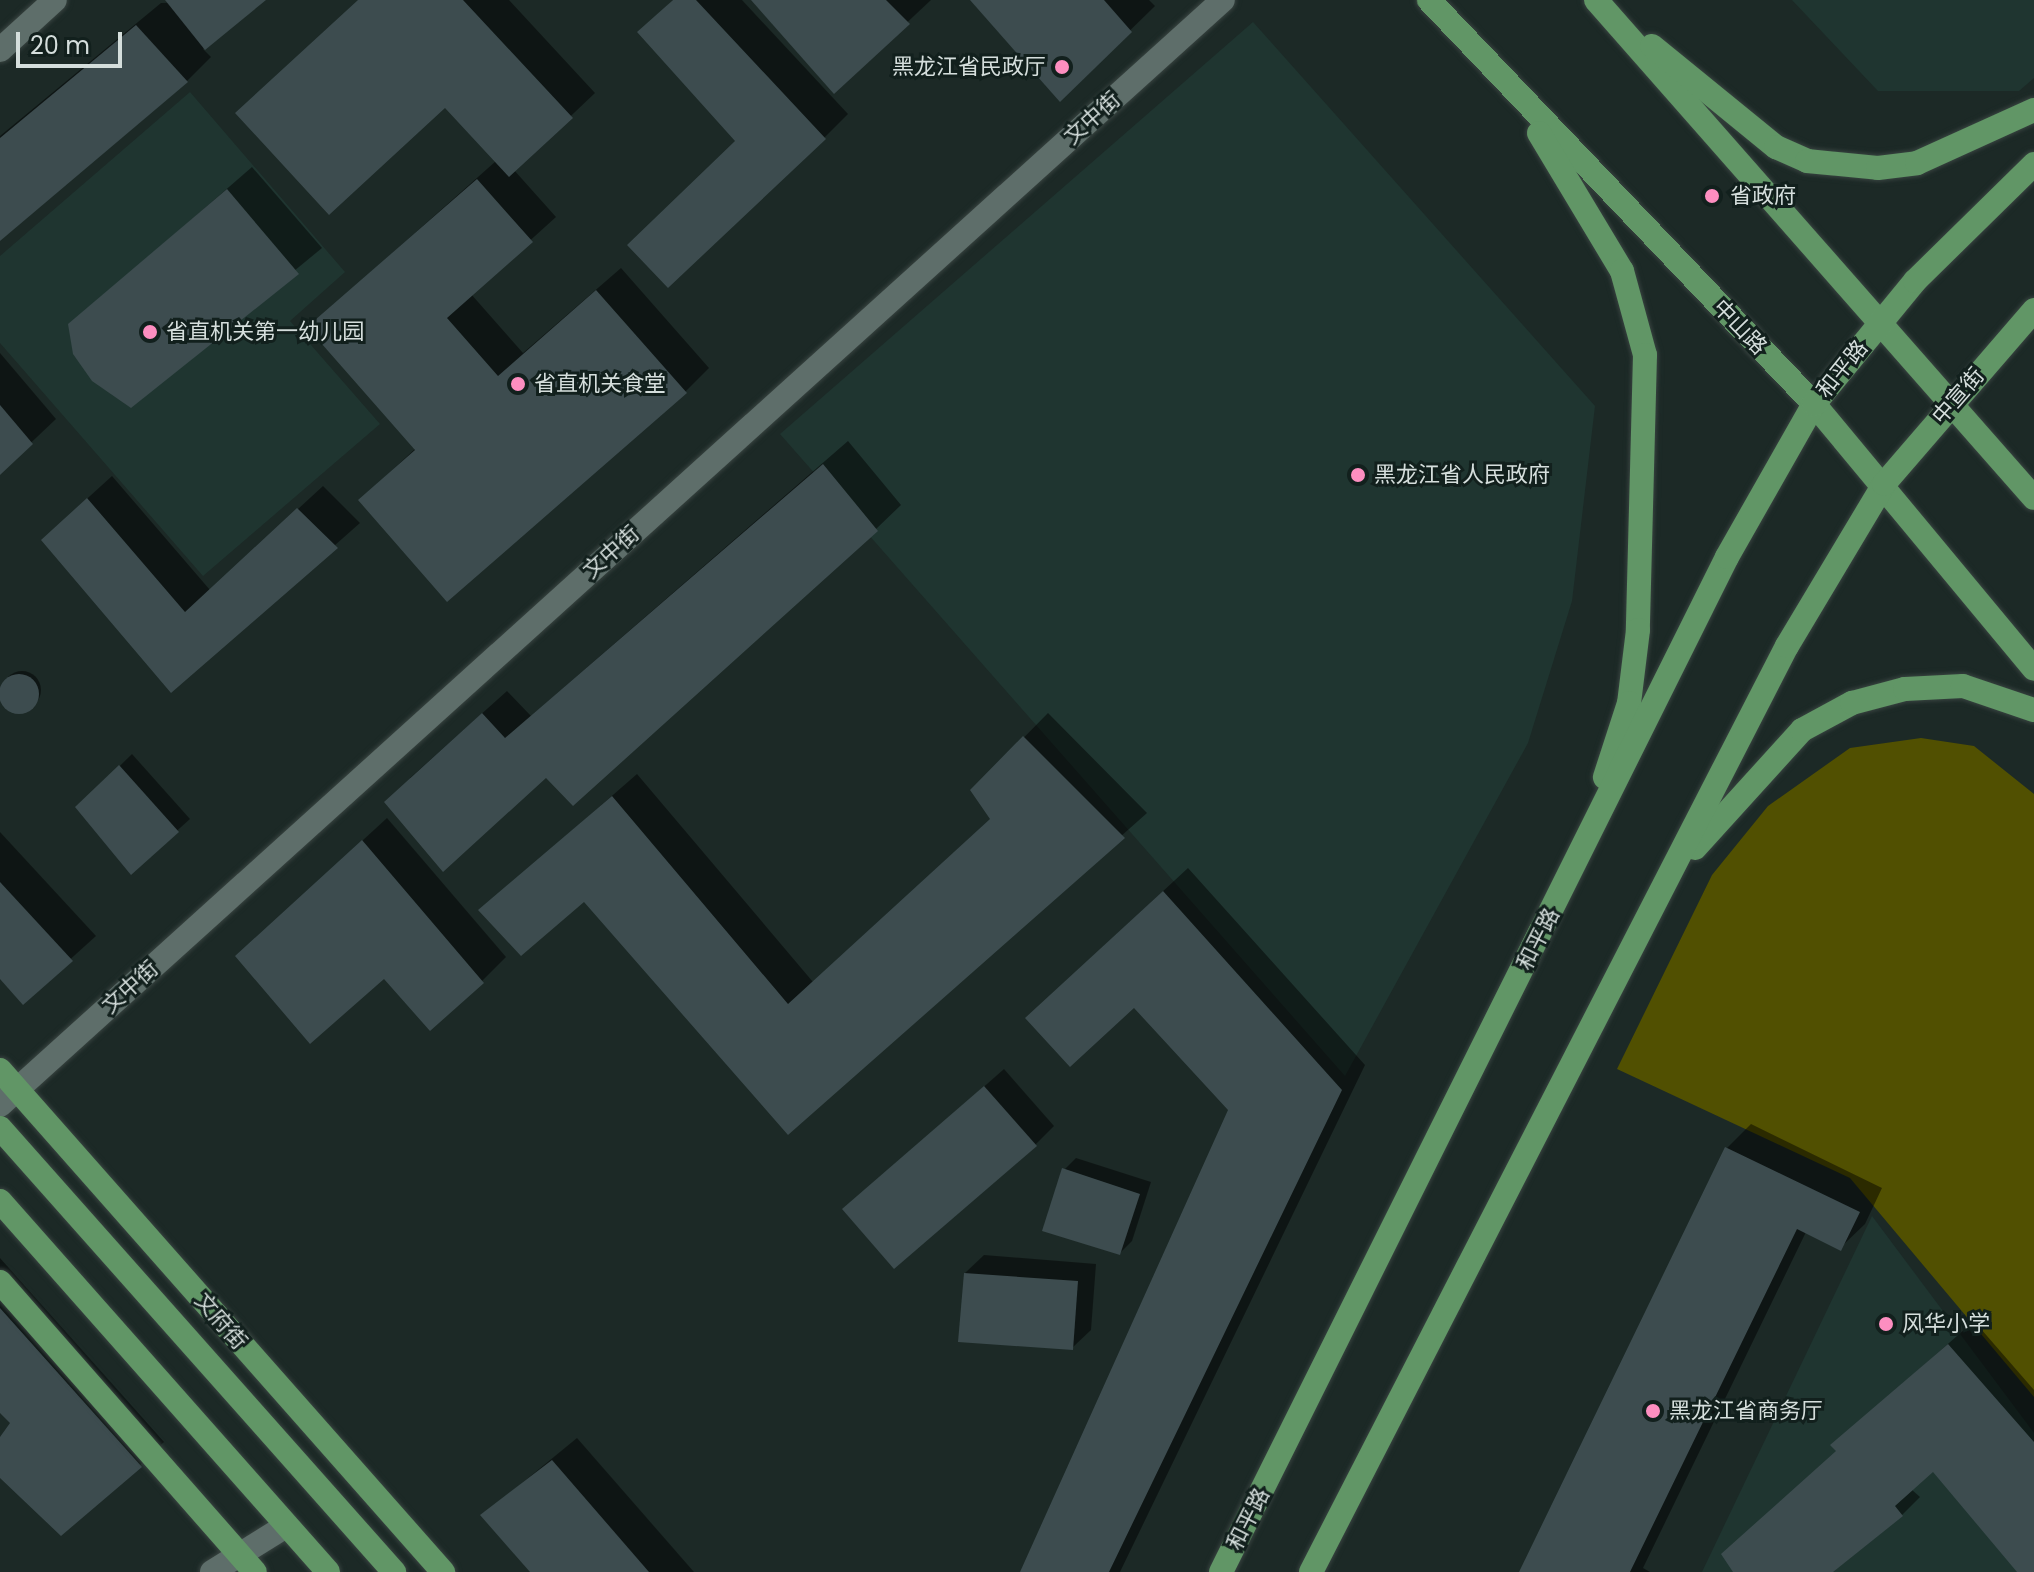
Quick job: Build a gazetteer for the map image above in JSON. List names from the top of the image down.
{
  "streets": {
    "main road": [
      "中山路",
      "和平路",
      "中宣街",
      "文府街"
    ],
    "street": ["文中街"]
  },
  "crossings": [
    ["文中街", "文府街"],
    ["中山路", "和平路"],
    ["中山路", "中宣街"]
  ],
  "places": [
    "黑龙江省民政厅",
    "省政府",
    "省直机关第一幼儿园",
    "省直机关食堂",
    "黑龙江省人民政府",
    "风华小学",
    "黑龙江省商务厅"
  ],
  "scale_bar": "20 m"
}
